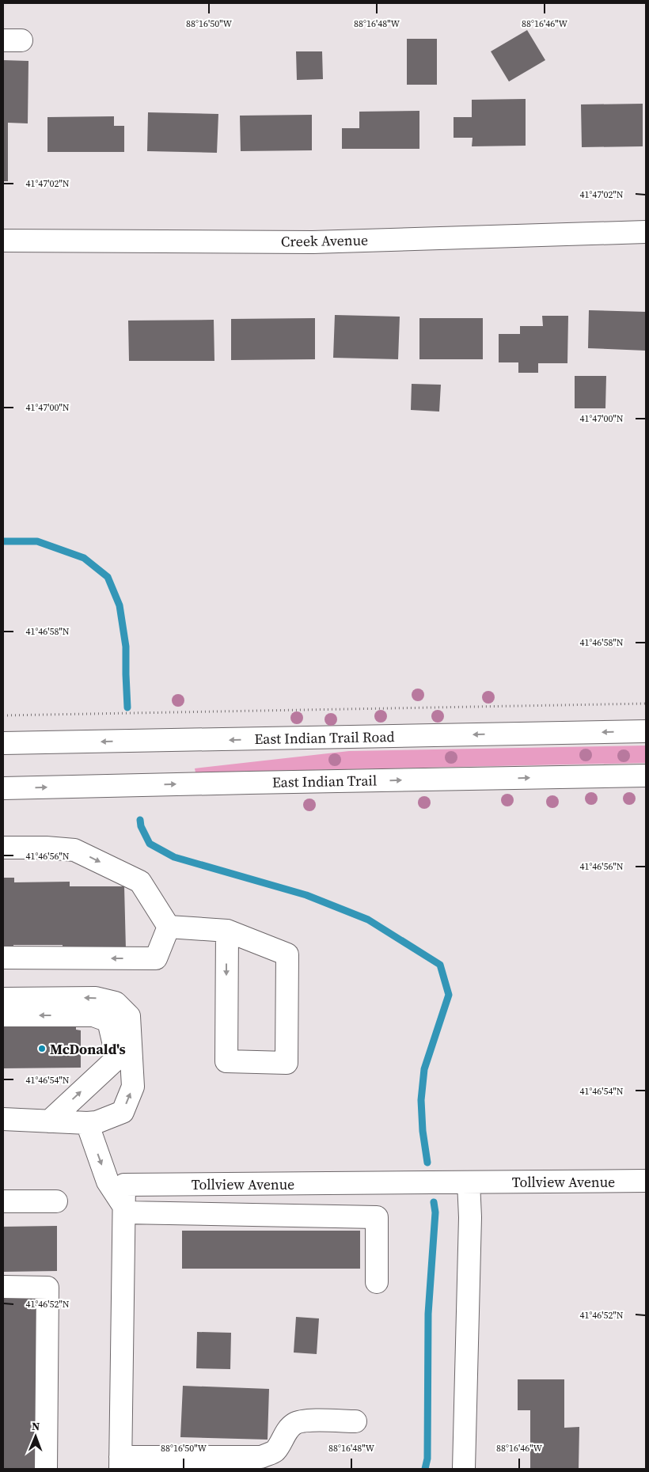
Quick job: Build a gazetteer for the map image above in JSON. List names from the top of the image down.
{
  "streets": {
    "street": [
      "Creek Avenue",
      "East Indian Trail Road",
      "East Indian Trail",
      "Tollview Avenue"
    ]
  },
  "one_way": ["East Indian Trail Road", "East Indian Trail"],
  "places": ["McDonald's"],
  "north": "top",
  "coordinates": [
    "88°16'50\"W",
    "88°16'48\"W",
    "88°16'46\"W",
    "41°47'02\"N",
    "41°47'00\"N",
    "41°46'58\"N",
    "41°46'56\"N",
    "41°46'54\"N",
    "41°46'52\"N"
  ]
}
